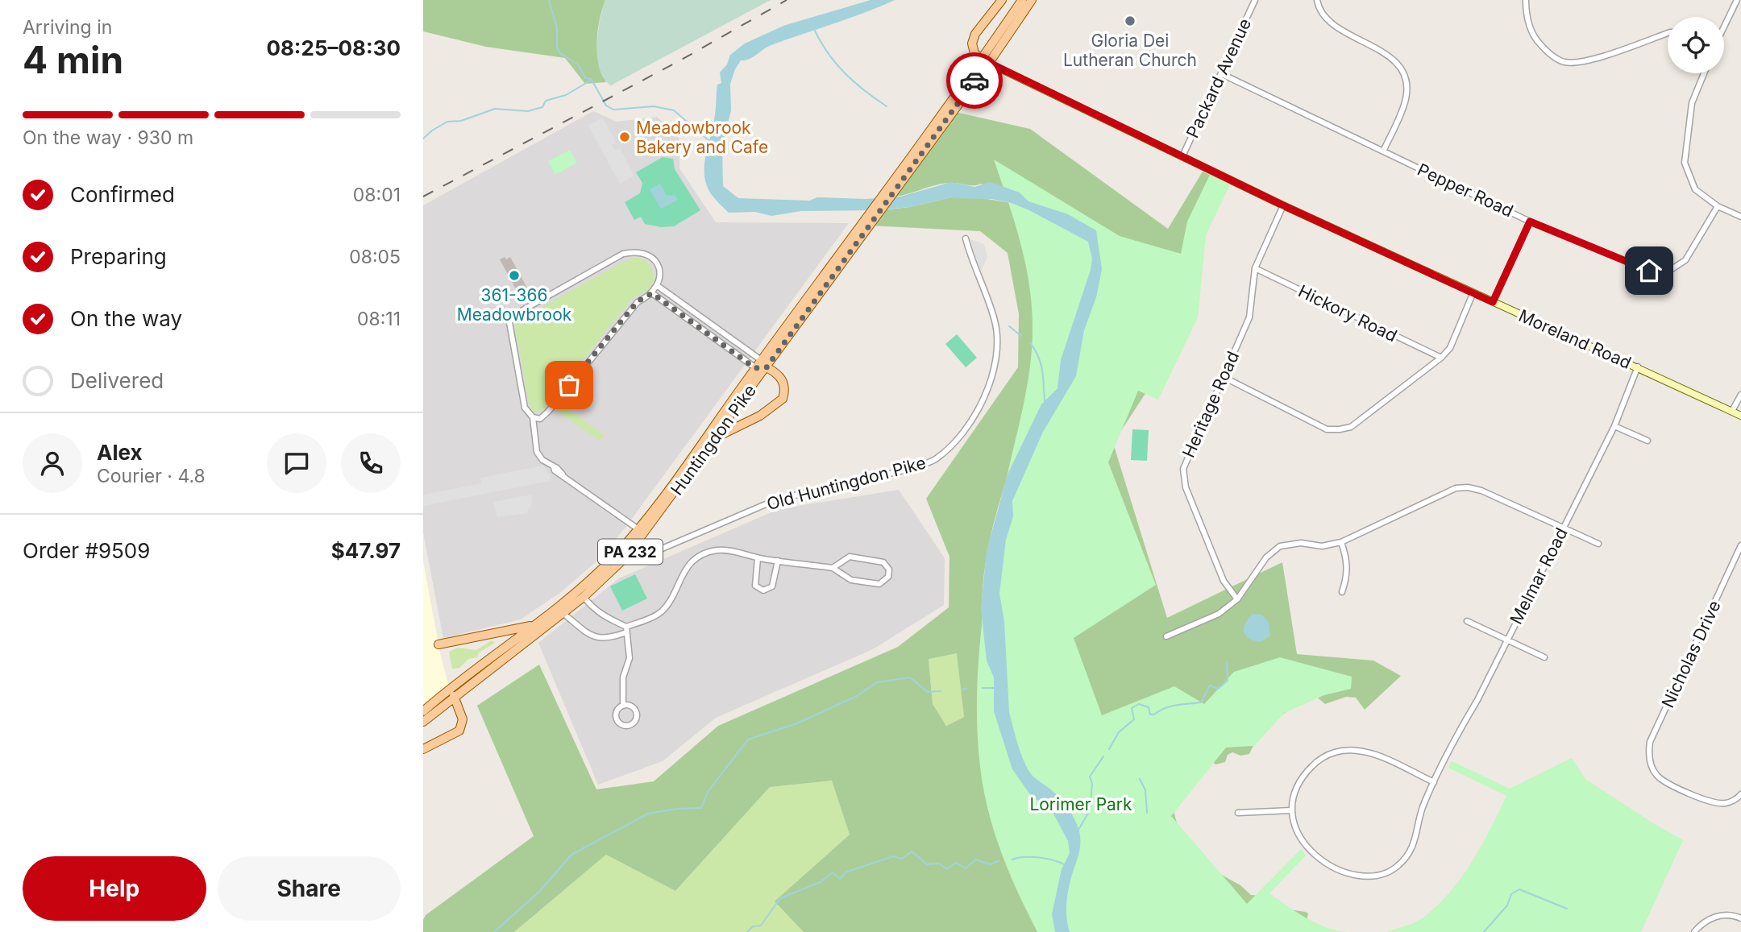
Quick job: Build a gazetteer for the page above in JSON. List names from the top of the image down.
{
  "streets": {
    "main road": ["Huntingdon Pike", "PA 232"],
    "street": [
      "Packard Avenue",
      "Pepper Road",
      "Hickory Road",
      "Moreland Road",
      "Heritage Road",
      "Old Huntingdon Pike",
      "Melmar Road",
      "Nicholas Drive"
    ]
  },
  "crossings": [
    ["Packard Avenue", "Pepper Road"],
    ["Packard Avenue", "Moreland Road"],
    ["Hickory Road", "Heritage Road"],
    ["Moreland Road", "Heritage Road"],
    ["Moreland Road", "Huntingdon Pike"],
    ["Moreland Road", "Melmar Road"],
    ["Huntingdon Pike", "Old Huntingdon Pike"]
  ],
  "parks": ["Lorimer Park"],
  "places": ["Gloria Dei Lutheran Church", "Meadowbrook Bakery and Cafe", "361-366 Meadowbrook"],
  "page": {
    "heading": ["4 min", "Arriving in", "08:25–08:30"],
    "panel": [
      "Alex",
      "Courier · 4.8",
      "Order #9509",
      "$47.97"
    ],
    "bar": "On the way · 930 m",
    "list": [
      ["Confirmed", "08:01"],
      ["Preparing", "08:05"],
      ["On the way", "08:11"],
      "Delivered"
    ],
    "buttons": ["Help", "Share"]
  }
}
